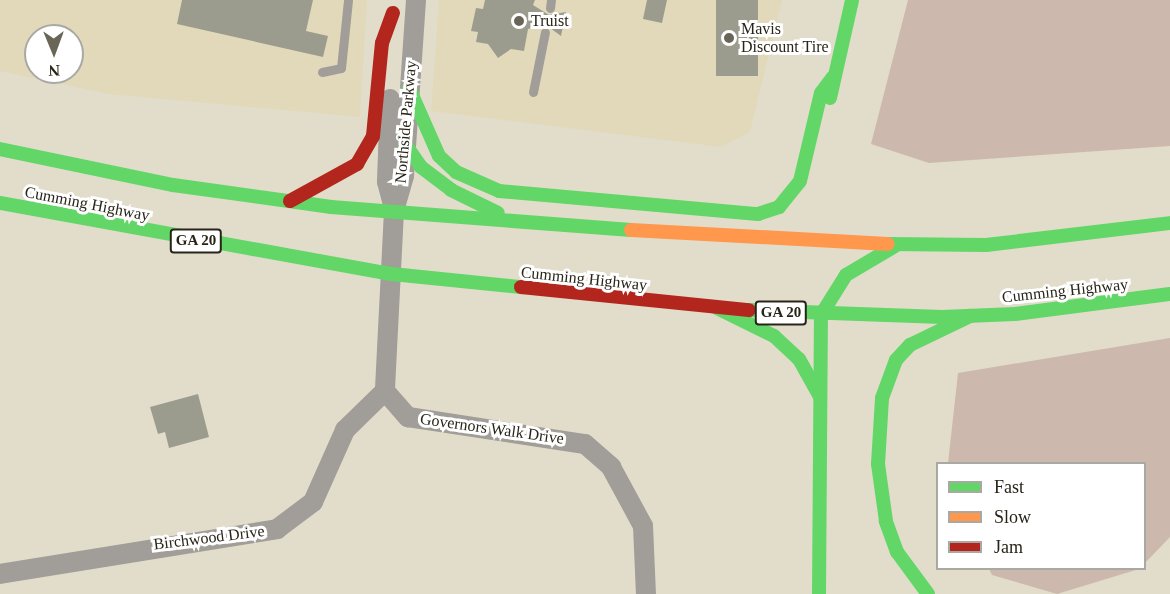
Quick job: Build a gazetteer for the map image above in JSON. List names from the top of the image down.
{
  "streets": {
    "main road": ["Cumming Highway", "GA 20"],
    "street": ["Northside Parkway", "Governors Walk Drive", "Birchwood Drive"]
  },
  "crossings": [
    ["Governors Walk Drive", "Birchwood Drive"]
  ],
  "places": ["Truist", "Mavis Discount Tire"],
  "legend": ["Fast", "Slow", "Jam"],
  "north": "bottom"
}
